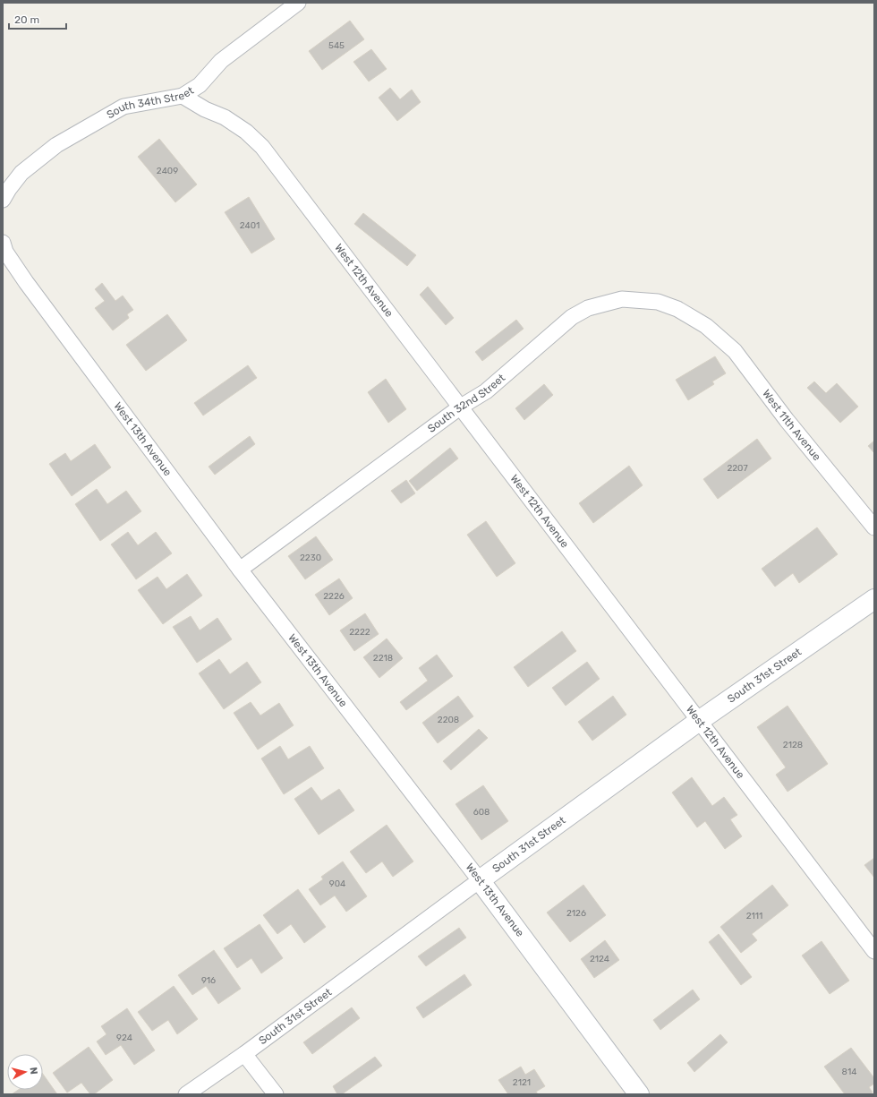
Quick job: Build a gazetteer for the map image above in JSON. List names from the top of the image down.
{
  "streets": {
    "street": [
      "South 34th Street",
      "West 12th Avenue",
      "South 32nd Street",
      "West 11th Avenue",
      "West 13th Avenue",
      "South 31st Street"
    ]
  },
  "crossings": [
    ["South 34th Street", "West 12th Avenue"],
    ["West 12th Avenue", "South 32nd Street"],
    ["West 12th Avenue", "South 31st Street"],
    ["South 32nd Street", "West 11th Avenue"],
    ["South 32nd Street", "West 13th Avenue"],
    ["West 13th Avenue", "South 31st Street"]
  ],
  "house_numbers": [
    "545",
    "2409",
    "2401",
    "2207",
    "2230",
    "2226",
    "2222",
    "2218",
    "2208",
    "2128",
    "608",
    "904",
    "2126",
    "2111",
    "2124",
    "916",
    "924",
    "814",
    "2121"
  ],
  "scale_bar": "20 m",
  "north": "right"
}
